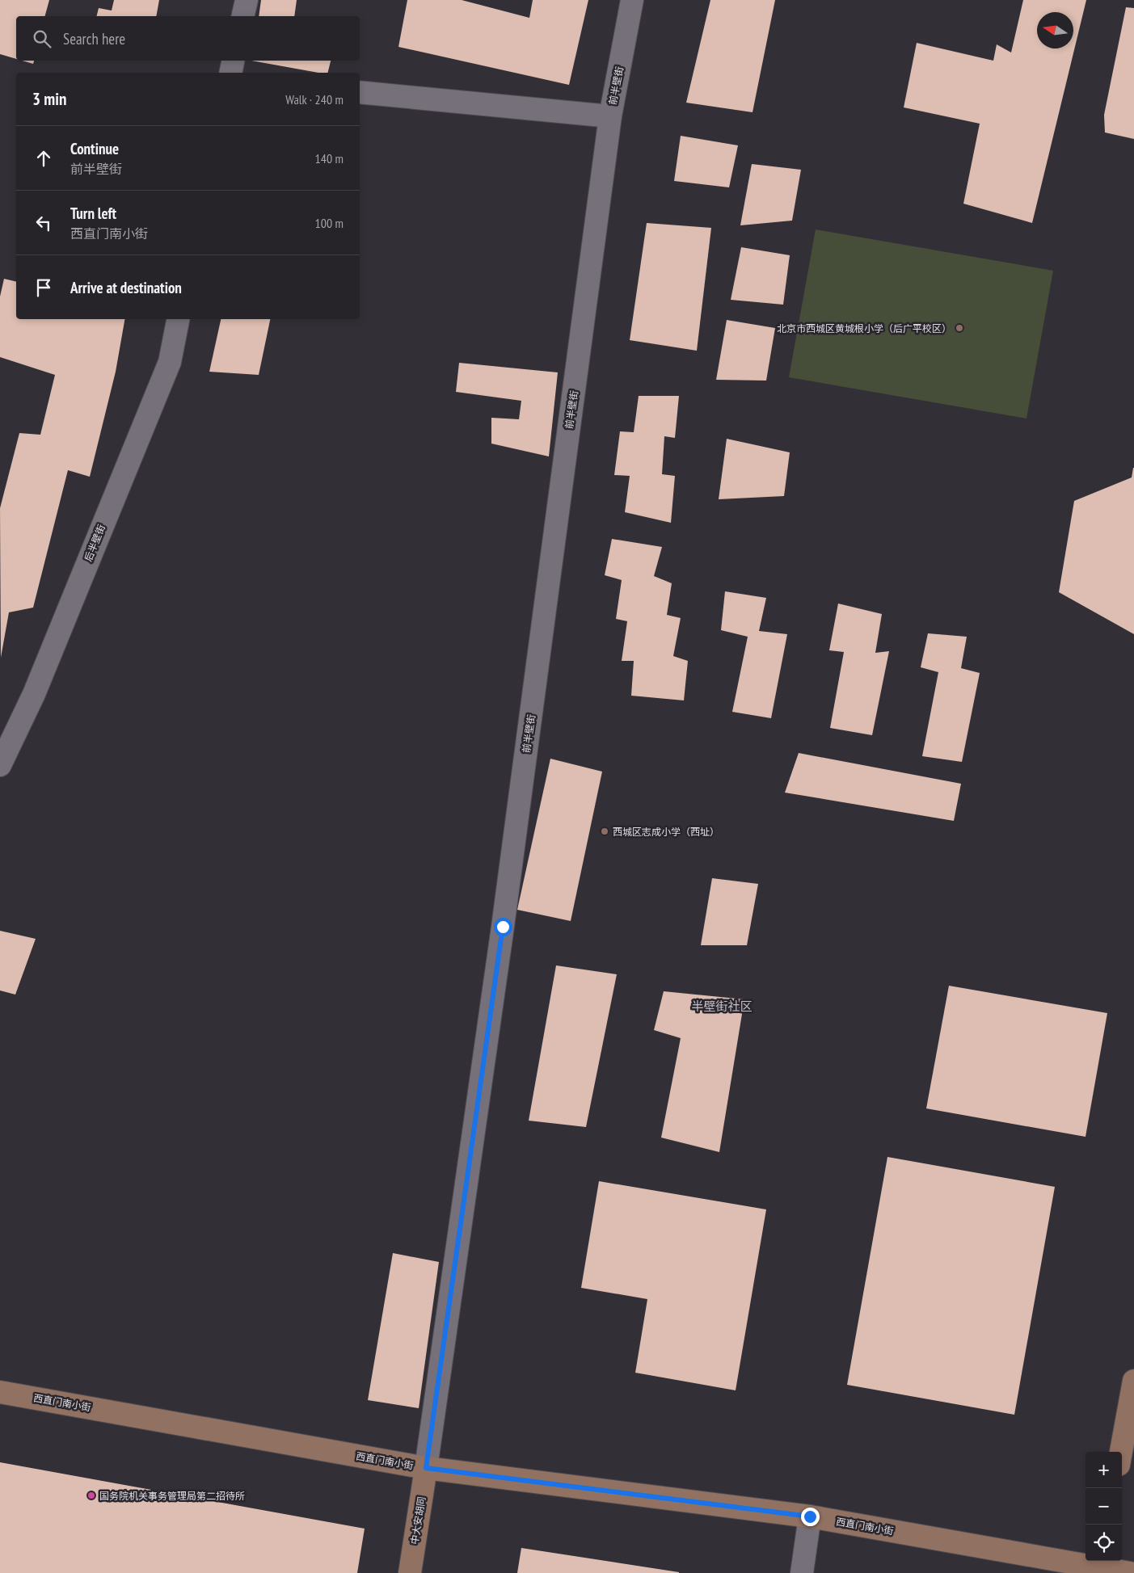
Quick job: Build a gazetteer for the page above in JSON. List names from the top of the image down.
{
  "streets": {
    "street": [
      "前半壁街",
      "后半壁街",
      "西直门南小街",
      "中大安胡同"
    ]
  },
  "crossings": [
    ["前半壁街", "西直门南小街"],
    ["前半壁街", "中大安胡同"],
    ["西直门南小街", "中大安胡同"]
  ],
  "districts": ["半壁街社区"],
  "places": ["北京市西城区黄城根小学（后广平校区）", "西城区志成小学（西址）", "国务院机关事务管理局第二招待所"],
  "north": "left",
  "page": {
    "search": "Search here",
    "heading": ["3 min", "Walk · 240 m"],
    "list": [
      ["Continue", "前半壁街", "140 m"],
      ["Turn left", "西直门南小街", "100 m"],
      "Arrive at destination"
    ],
    "map_buttons": ["+", "−"]
  }
}
